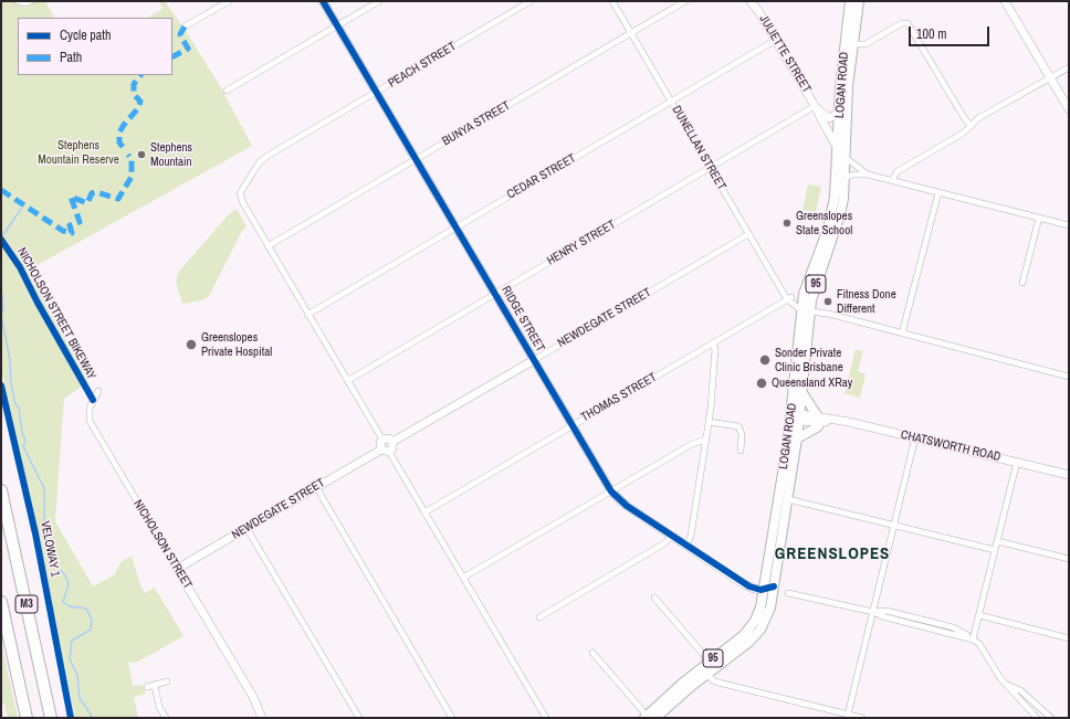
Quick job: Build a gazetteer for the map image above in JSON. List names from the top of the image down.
{
  "streets": {
    "highway": ["M3"],
    "main road": ["LOGAN ROAD", "95"],
    "street": [
      "JULIETTE STREET",
      "PEACH STREET",
      "BUNYA STREET",
      "DUNELLAN STREET",
      "CEDAR STREET",
      "HENRY STREET",
      "NEWDEGATE STREET",
      "RIDGE STREET",
      "THOMAS STREET",
      "CHATSWORTH ROAD",
      "NICHOLSON STREET"
    ],
    "cycle path": ["NICHOLSON STREET BIKEWAY", "VELOWAY 1"]
  },
  "crossings": [
    ["JULIETTE STREET", "LOGAN ROAD"],
    ["JULIETTE STREET", "CEDAR STREET"],
    ["JULIETTE STREET", "HENRY STREET"],
    ["PEACH STREET", "BUNYA STREET"],
    ["PEACH STREET", "RIDGE STREET"],
    ["LOGAN ROAD", "DUNELLAN STREET"],
    ["LOGAN ROAD", "RIDGE STREET"],
    ["LOGAN ROAD", "CHATSWORTH ROAD"],
    ["BUNYA STREET", "DUNELLAN STREET"],
    ["BUNYA STREET", "RIDGE STREET"],
    ["DUNELLAN STREET", "CEDAR STREET"],
    ["DUNELLAN STREET", "HENRY STREET"],
    ["DUNELLAN STREET", "NEWDEGATE STREET"],
    ["DUNELLAN STREET", "THOMAS STREET"],
    ["CEDAR STREET", "RIDGE STREET"],
    ["HENRY STREET", "RIDGE STREET"],
    ["NEWDEGATE STREET", "RIDGE STREET"],
    ["NEWDEGATE STREET", "NICHOLSON STREET"],
    ["RIDGE STREET", "THOMAS STREET"]
  ],
  "districts": ["GREENSLOPES"],
  "parks": ["Stephens Mountain Reserve"],
  "places": [
    "Stephens Mountain",
    "Greenslopes State School",
    "Fitness Done Different",
    "Greenslopes Private Hospital",
    "Sonder Private Clinic Brisbane",
    "Queensland XRay"
  ],
  "legend": ["Cycle path", "Path"],
  "scale_bar": "100 m"
}
